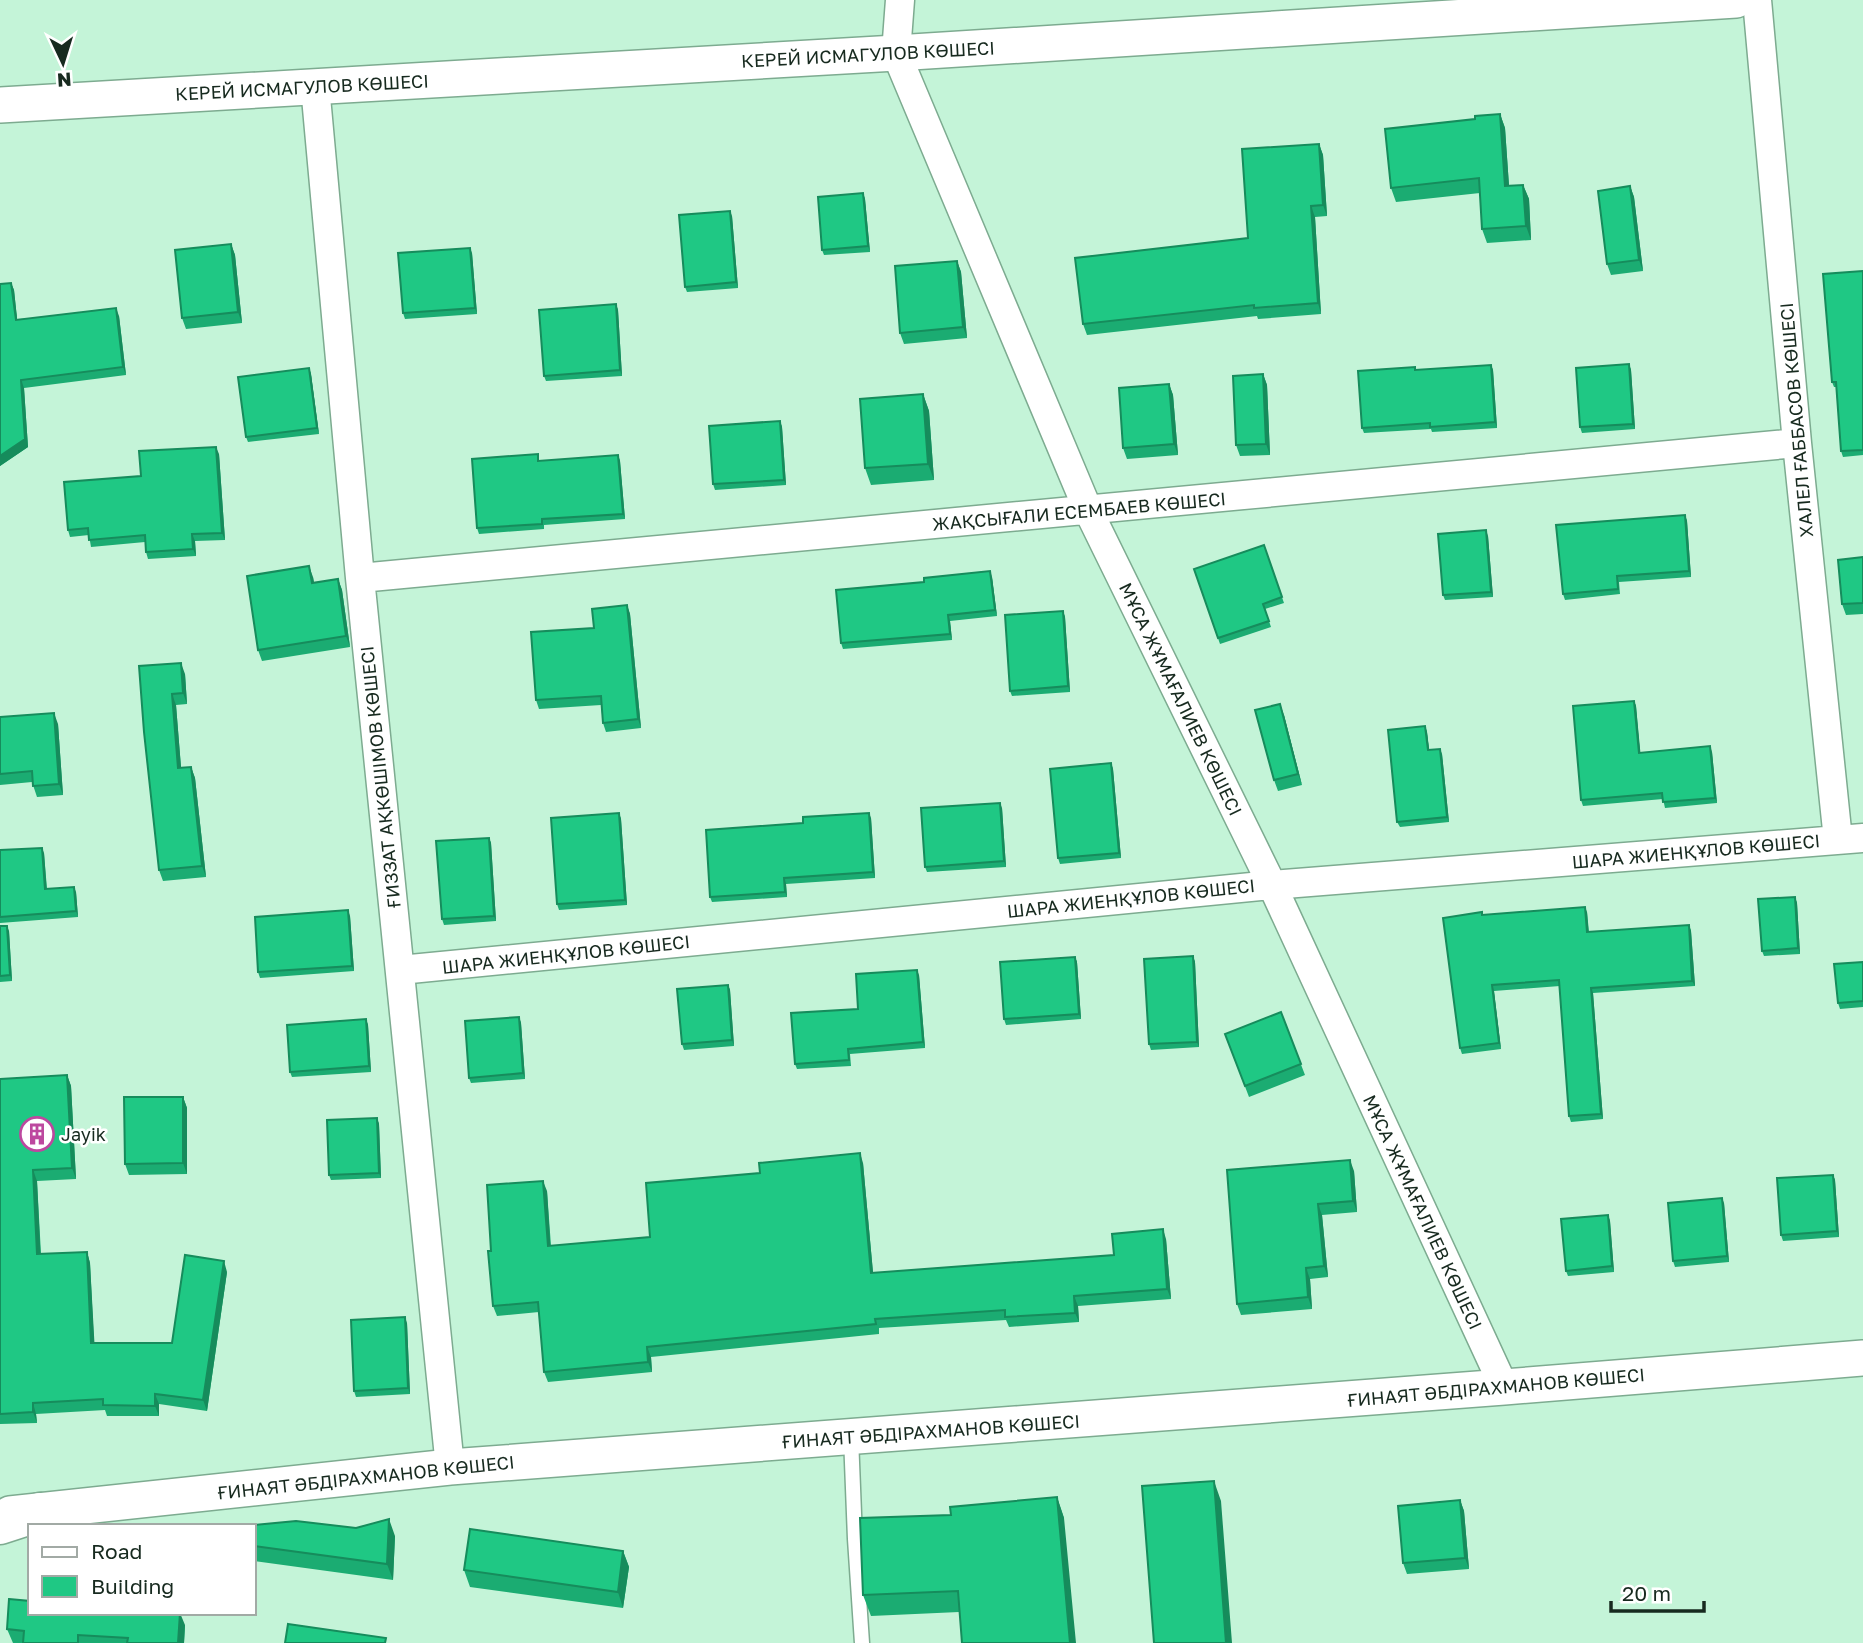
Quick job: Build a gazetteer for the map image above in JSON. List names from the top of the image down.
{
  "streets": {
    "street": [
      "КЕРЕЙ ИСМАГУЛОВ КӨШЕСІ",
      "ХАЛЕЛ ҒАББАСОВ КӨШЕСІ",
      "ЖАҚСЫҒАЛИ ЕСЕМБАЕВ КӨШЕСI",
      "МҰСА ЖҰМАҒАЛИЕВ КӨШЕСІ",
      "ҒИЗЗАТ АҚКӨШІМОВ КӨШЕСI",
      "ШАРА ЖИЕНҚҰЛОВ КӨШЕСІ",
      "ҒИНАЯТ ӘБДІРАХМАНОВ КӨШЕСІ"
    ]
  },
  "crossings": [
    ["КЕРЕЙ ИСМАГУЛОВ КӨШЕСІ", "МҰСА ЖҰМАҒАЛИЕВ КӨШЕСІ"],
    ["КЕРЕЙ ИСМАГУЛОВ КӨШЕСІ", "ҒИЗЗАТ АҚКӨШІМОВ КӨШЕСI"],
    ["ХАЛЕЛ ҒАББАСОВ КӨШЕСІ", "ЖАҚСЫҒАЛИ ЕСЕМБАЕВ КӨШЕСI"],
    ["ХАЛЕЛ ҒАББАСОВ КӨШЕСІ", "ШАРА ЖИЕНҚҰЛОВ КӨШЕСІ"],
    ["ЖАҚСЫҒАЛИ ЕСЕМБАЕВ КӨШЕСI", "МҰСА ЖҰМАҒАЛИЕВ КӨШЕСІ"],
    ["ЖАҚСЫҒАЛИ ЕСЕМБАЕВ КӨШЕСI", "ҒИЗЗАТ АҚКӨШІМОВ КӨШЕСI"],
    ["МҰСА ЖҰМАҒАЛИЕВ КӨШЕСІ", "ШАРА ЖИЕНҚҰЛОВ КӨШЕСІ"],
    ["МҰСА ЖҰМАҒАЛИЕВ КӨШЕСІ", "ҒИНАЯТ ӘБДІРАХМАНОВ КӨШЕСІ"],
    ["ҒИЗЗАТ АҚКӨШІМОВ КӨШЕСI", "ШАРА ЖИЕНҚҰЛОВ КӨШЕСІ"],
    ["ҒИЗЗАТ АҚКӨШІМОВ КӨШЕСI", "ҒИНАЯТ ӘБДІРАХМАНОВ КӨШЕСІ"]
  ],
  "places": {
    "building": ["Jayik"]
  },
  "legend": ["Road", "Building"],
  "scale_bar": "20 m",
  "north": "bottom"
}
